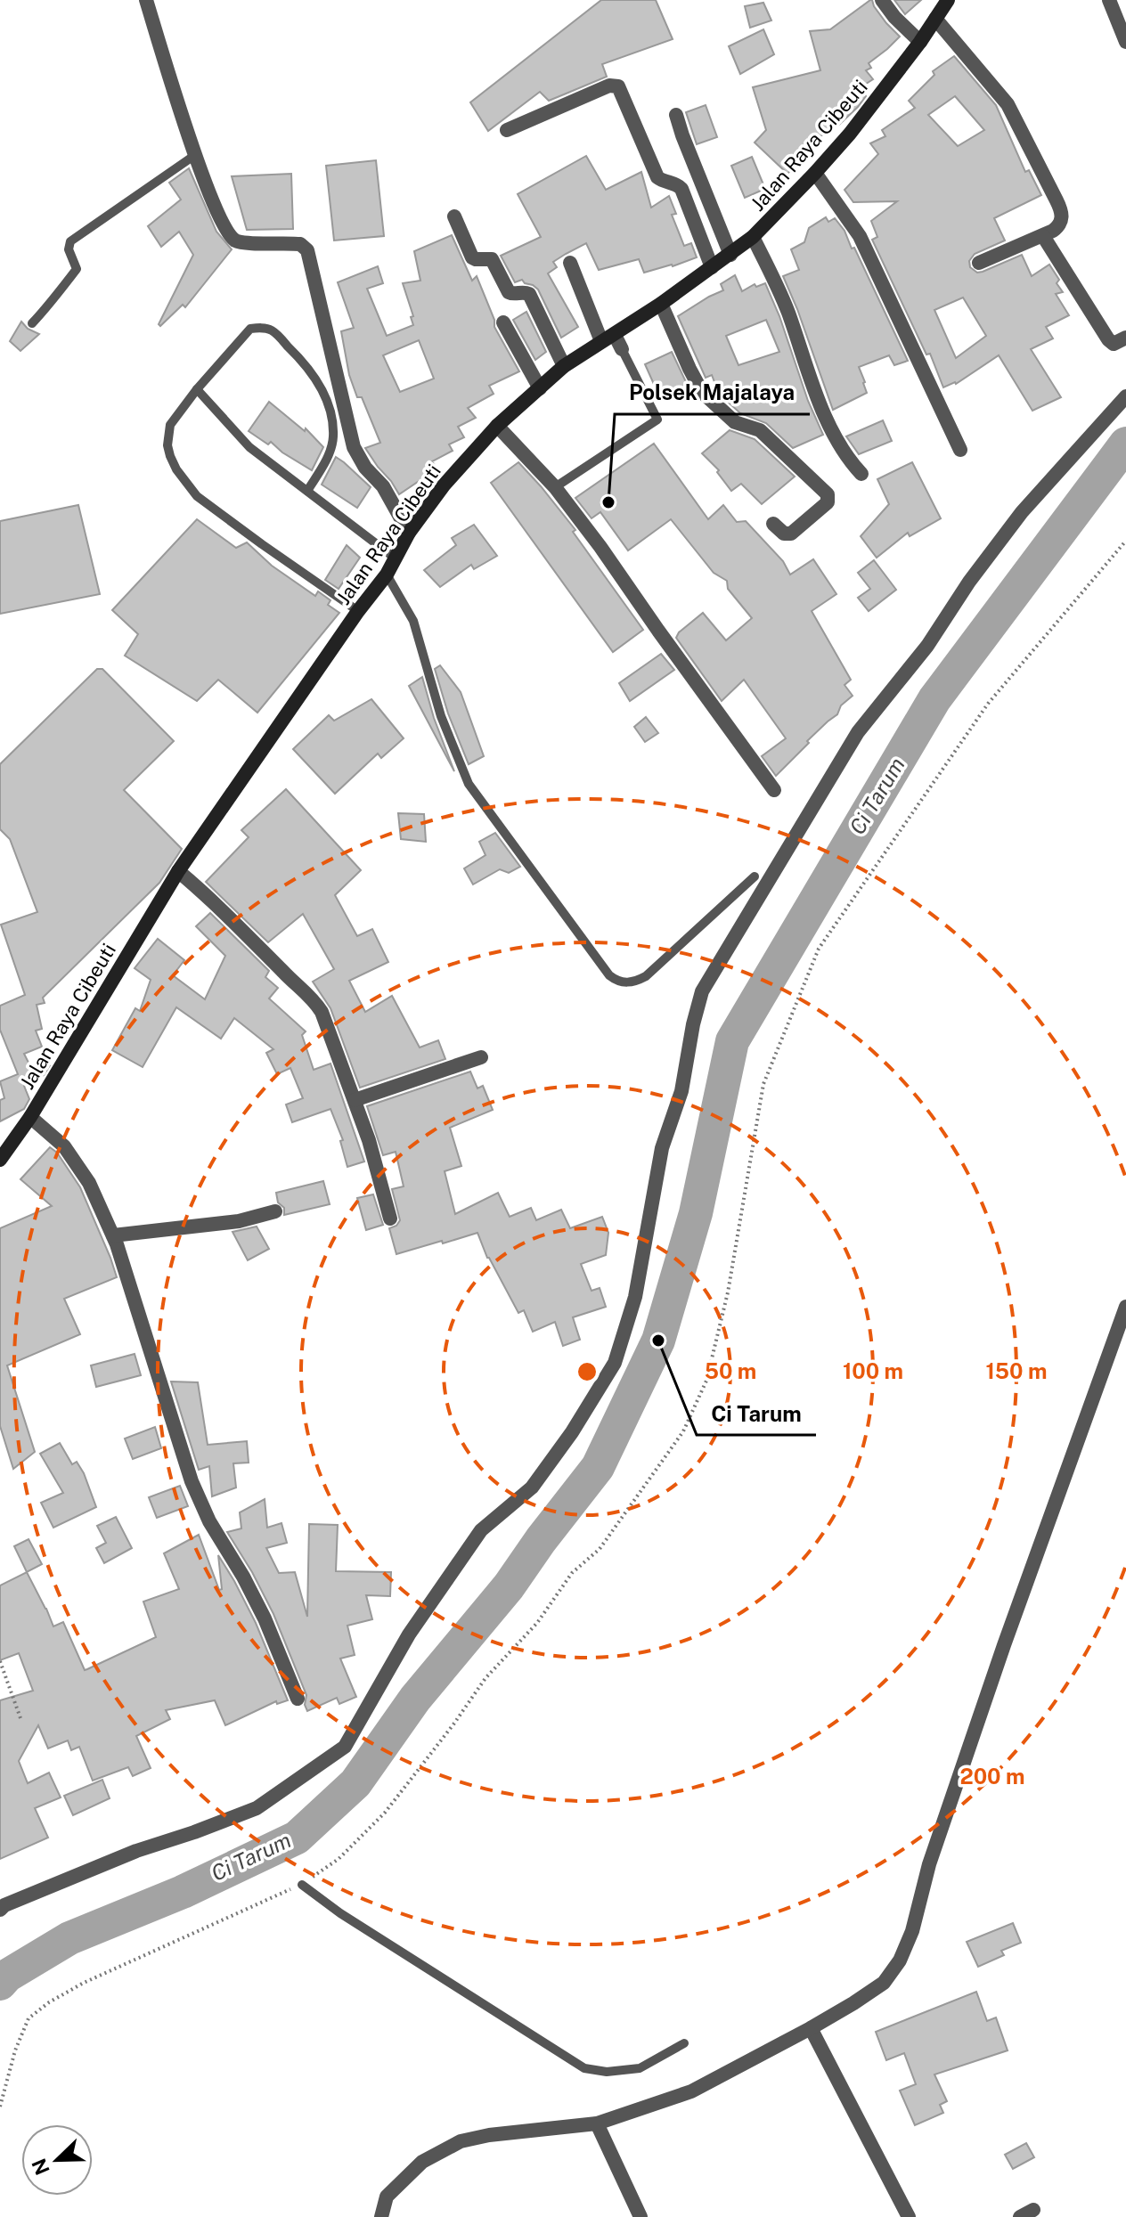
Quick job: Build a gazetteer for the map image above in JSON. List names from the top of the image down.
{
  "streets": {
    "main road": ["Jalan Raya Cibeuti"]
  },
  "water": ["Ci Tarum"],
  "places": ["Polsek Majalaya", "Ci Tarum"],
  "north": "bottom left",
  "rings": [
    "50 m",
    "100 m",
    "150 m",
    "200 m"
  ]
}
